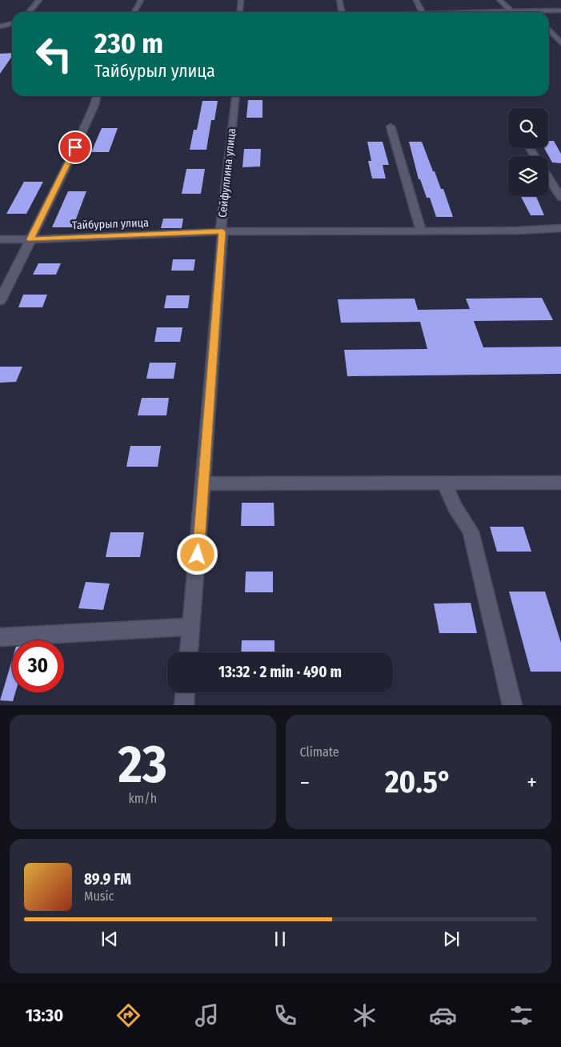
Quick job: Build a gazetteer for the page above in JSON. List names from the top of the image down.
{
  "streets": {
    "street": ["Сейфуллина улица", "Тайбурыл улица"]
  },
  "crossings": [
    ["Сейфуллина улица", "Тайбурыл улица"]
  ],
  "page": {
    "turn": ["230 m", "Тайбурыл улица"],
    "limit": "30",
    "trip": "13:32 · 2 min · 490 m",
    "tile": [
      ["23", "km/h"],
      "Climate"
    ],
    "heat": ["−", "20.5°", "+"],
    "song": ["89.9 FM", "Music"],
    "tabs": "13:30"
  }
}
